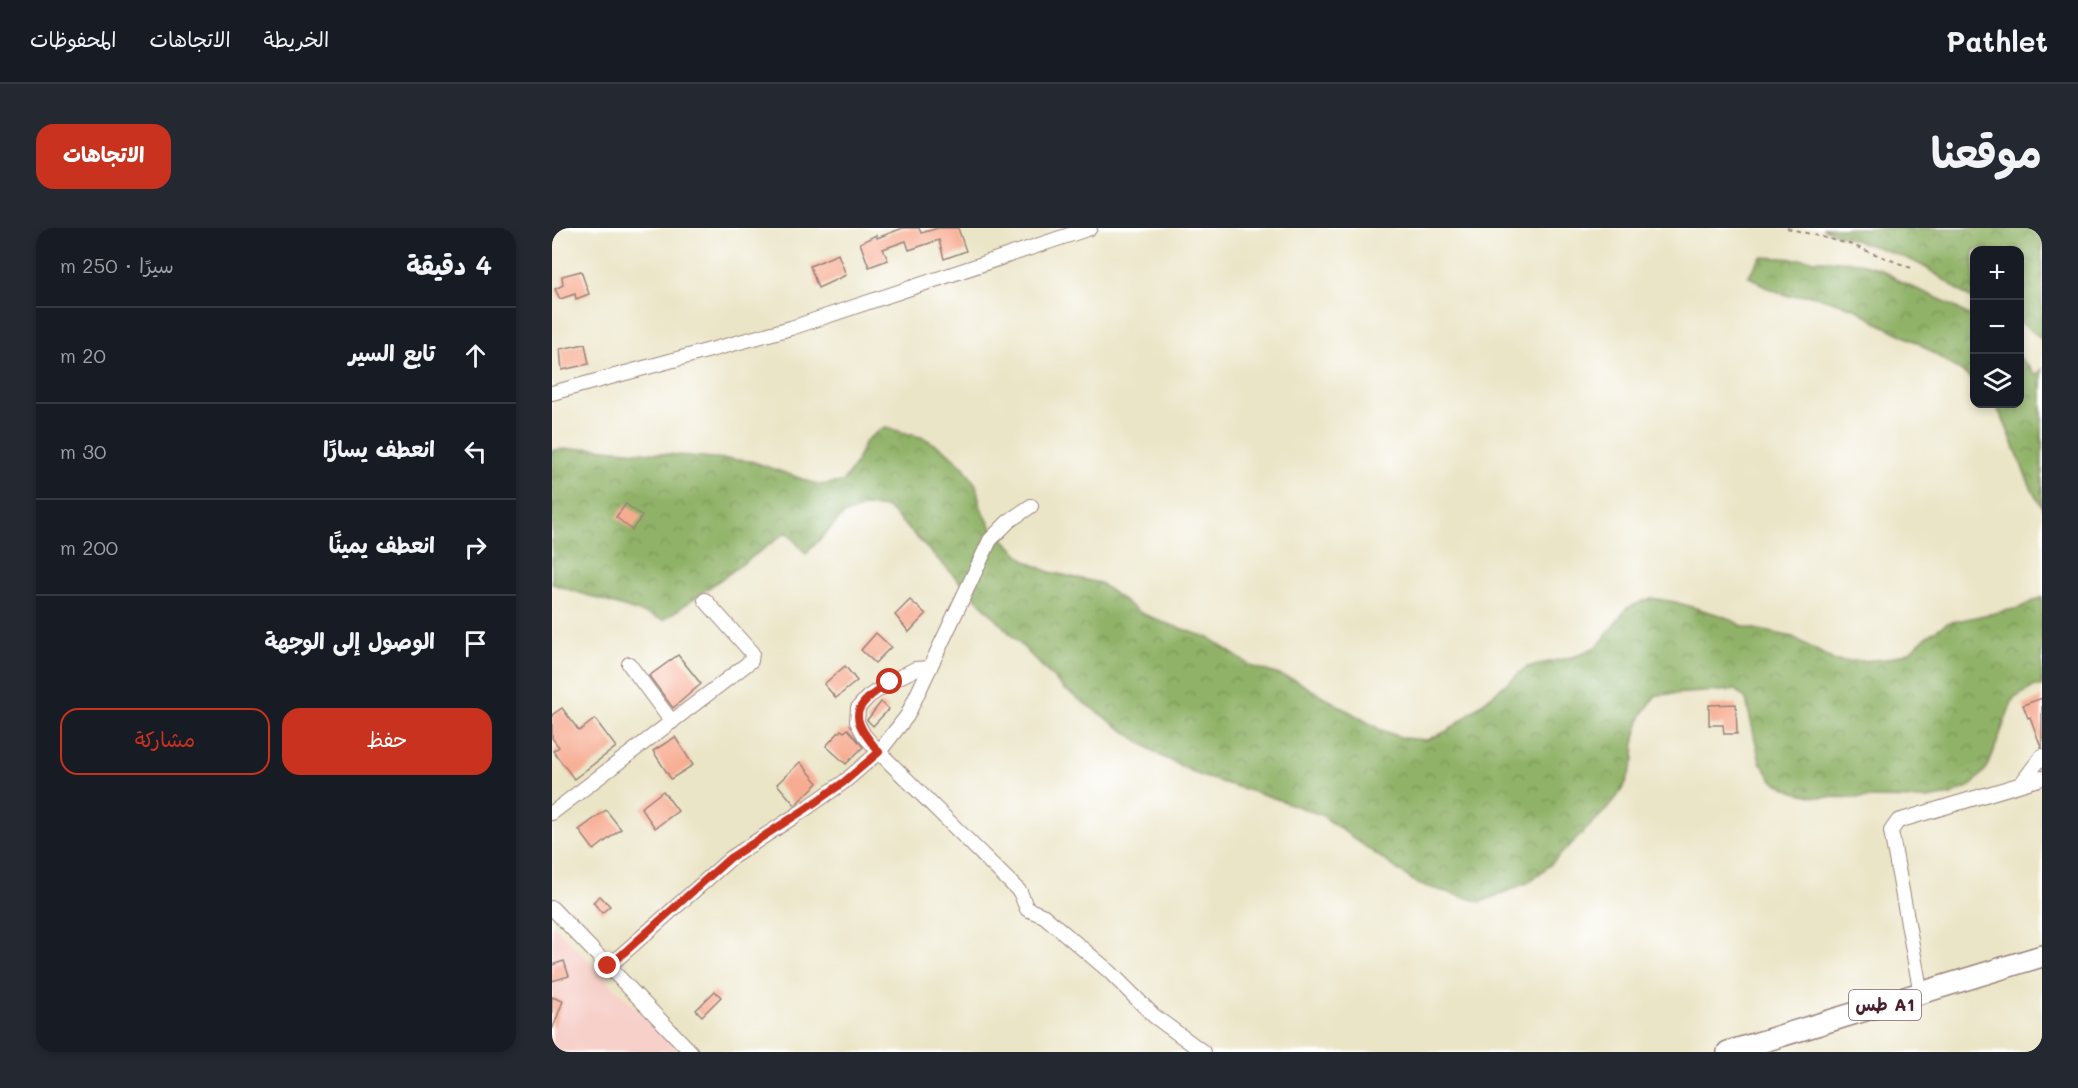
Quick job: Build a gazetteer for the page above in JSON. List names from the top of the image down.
{
  "streets": {
    "highway": ["طس A1"]
  },
  "page": {
    "header": "Pathlet",
    "nav": ["الخريطة", "الاتجاهات", "المحفوظات"],
    "title": "موقعنا",
    "buttons": [
      "الاتجاهات",
      ["حفظ", "مشاركة"]
    ],
    "heading": ["4 دقيقة", "سيرًا · 250 m"],
    "map_buttons": ["+", "−"],
    "list": [
      ["تابع السير", "20 m"],
      ["انعطف يسارًا", "30 m"],
      ["انعطف يمينًا", "200 m"],
      "الوصول إلى الوجهة"
    ]
  }
}
